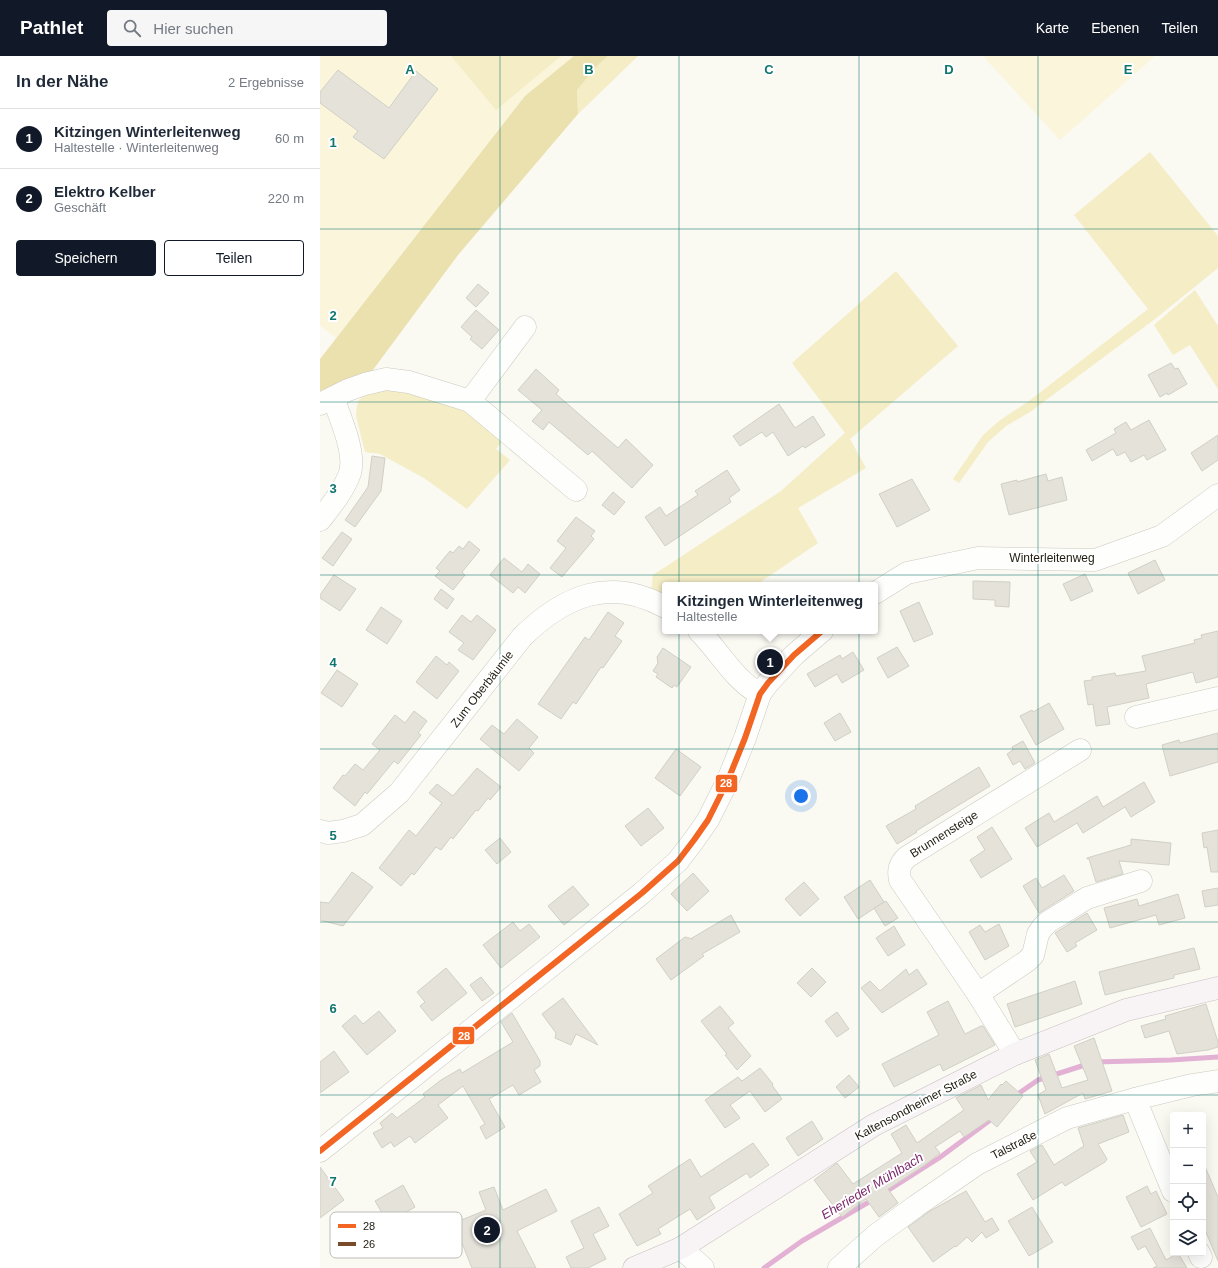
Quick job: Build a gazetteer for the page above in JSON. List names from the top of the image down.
{
  "streets": {
    "main road": ["Kaltensondheimer Straße"],
    "street": [
      "Winterleitenweg",
      "Zum Oberbäumle",
      "Brunnensteige",
      "Talstraße"
    ]
  },
  "crossings": [
    ["Brunnensteige", "Kaltensondheimer Straße"]
  ],
  "water": ["Eherieder Mühlbach"],
  "lines": ["transit line 28"],
  "legend": ["28", "26"],
  "page": {
    "header": "Pathlet",
    "search": "Hier suchen",
    "nav": ["Karte", "Ebenen", "Teilen"],
    "heading": ["In der Nähe", "2 Ergebnisse"],
    "list": [
      {
        "mark": "1",
        "name": "Kitzingen Winterleitenweg",
        "note": "Haltestelle · Winterleitenweg",
        "value": "60 m"
      },
      {
        "mark": "2",
        "name": "Elektro Kelber",
        "note": "Geschäft",
        "value": "220 m"
      }
    ],
    "buttons": ["Speichern", "Teilen"],
    "popup": ["Kitzingen Winterleitenweg", "Haltestelle"],
    "pins": ["1", "2"],
    "map_buttons": ["+", "−"]
  },
  "grid": {
    "columns": [
      "A",
      "B",
      "C",
      "D",
      "E"
    ],
    "rows": [
      "1",
      "2",
      "3",
      "4",
      "5",
      "6",
      "7"
    ]
  }
}
